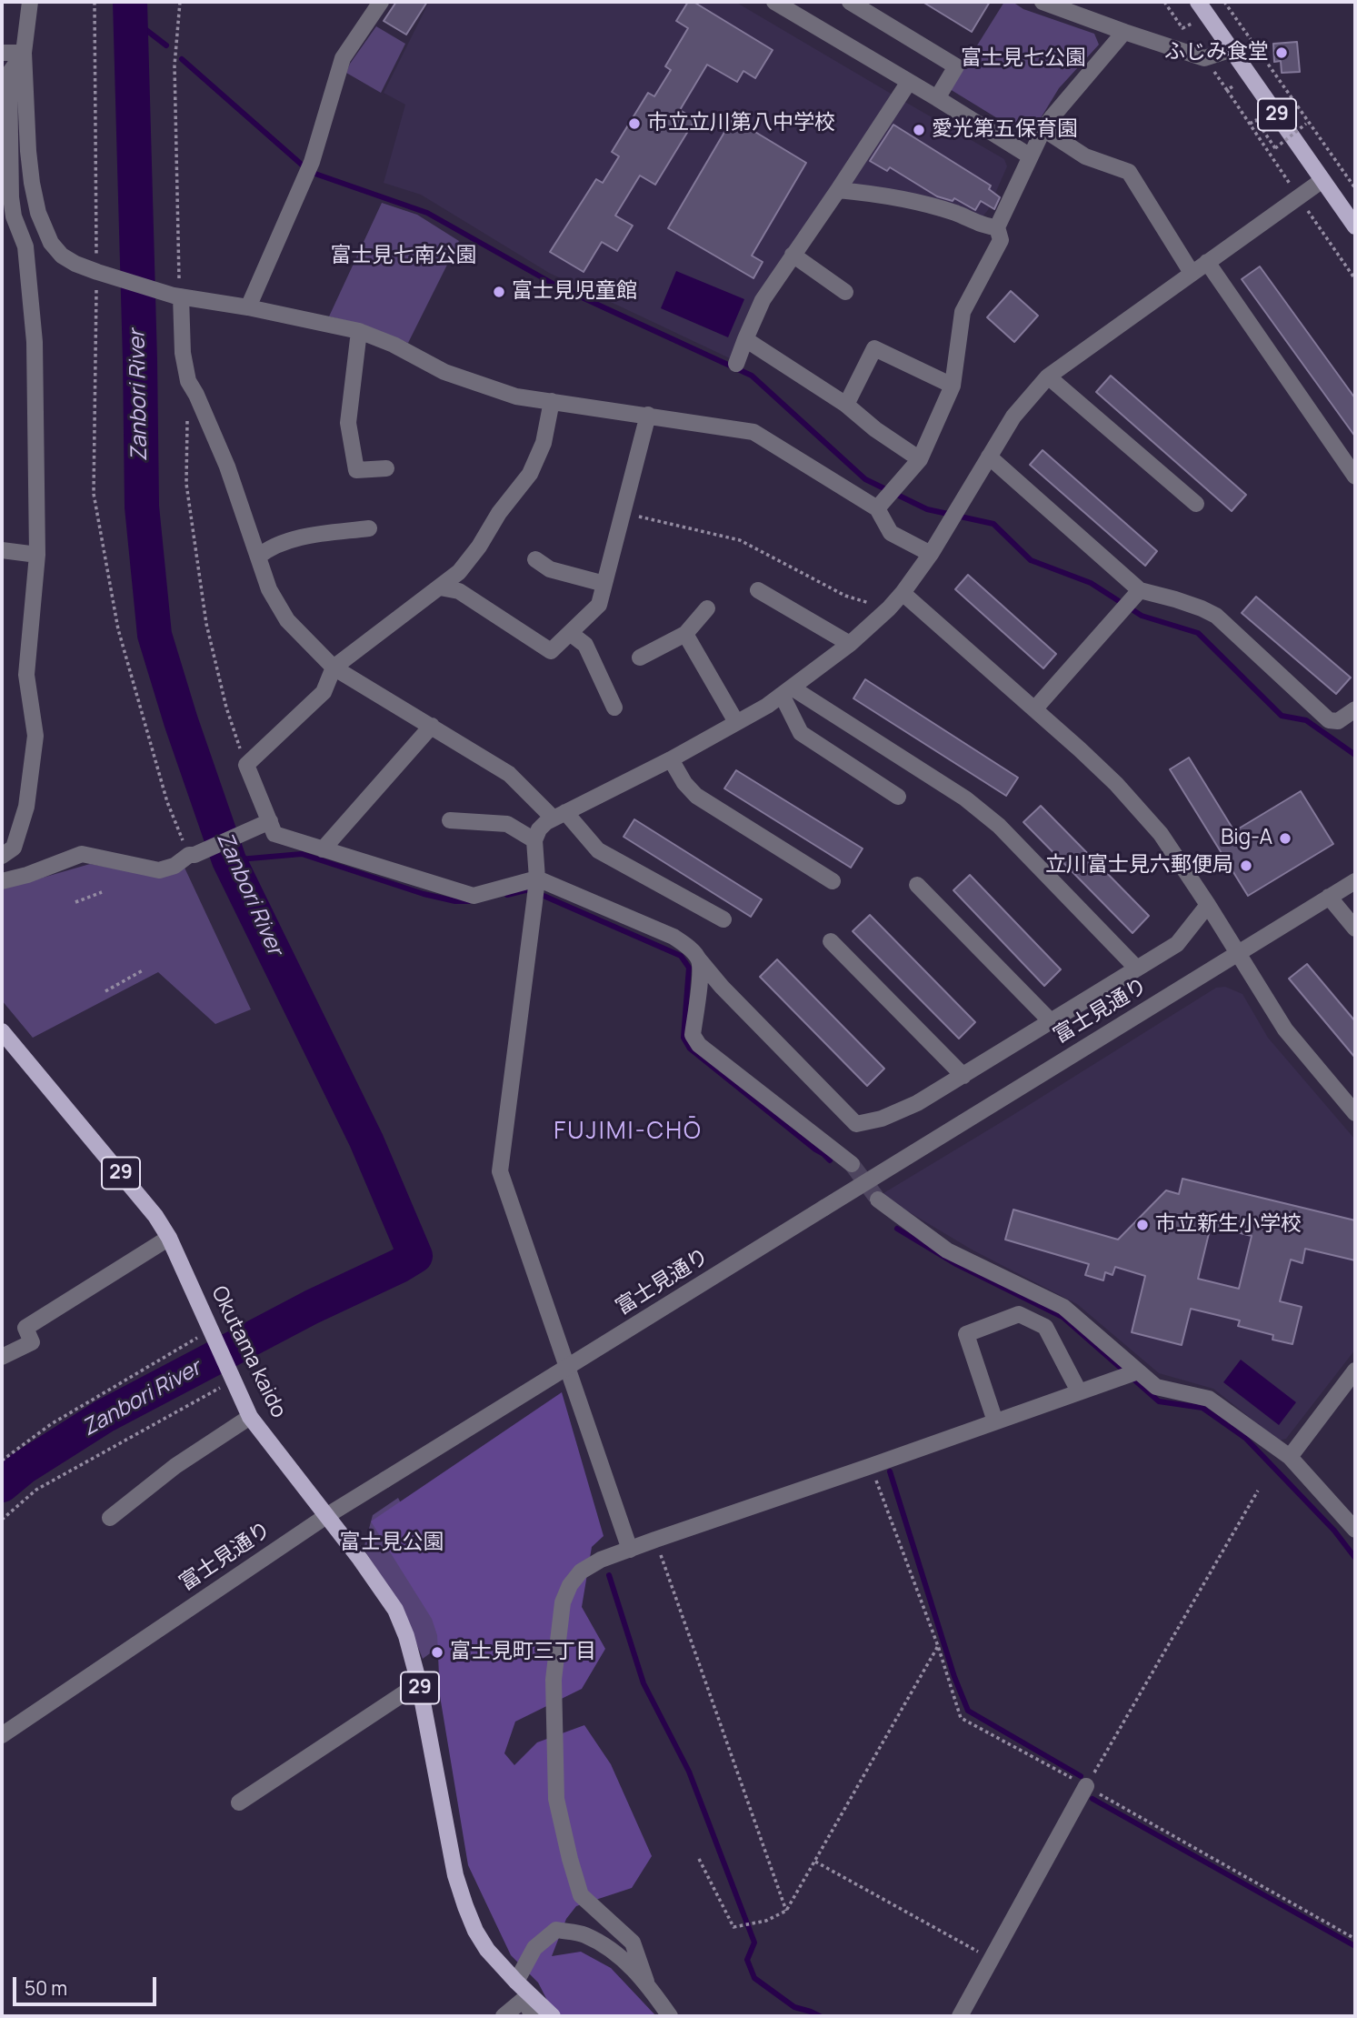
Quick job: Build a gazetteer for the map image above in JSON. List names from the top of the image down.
{
  "streets": {
    "main road": ["29", "Okutama kaido"],
    "street": ["富士見通り"]
  },
  "crossings": [
    ["富士見通り", "Okutama kaido"]
  ],
  "districts": ["FUJIMI-CHŌ"],
  "water": ["Zanbori River"],
  "parks": ["富士見七公園", "富士見七南公園", "富士見公園"],
  "places": [
    "ふじみ食堂",
    "市立立川第八中学校",
    "愛光第五保育園",
    "富士見児童館",
    "Big-A",
    "立川富士見六郵便局",
    "市立新生小学校",
    "富士見町三丁目"
  ],
  "scale_bar": "50 m"
}
